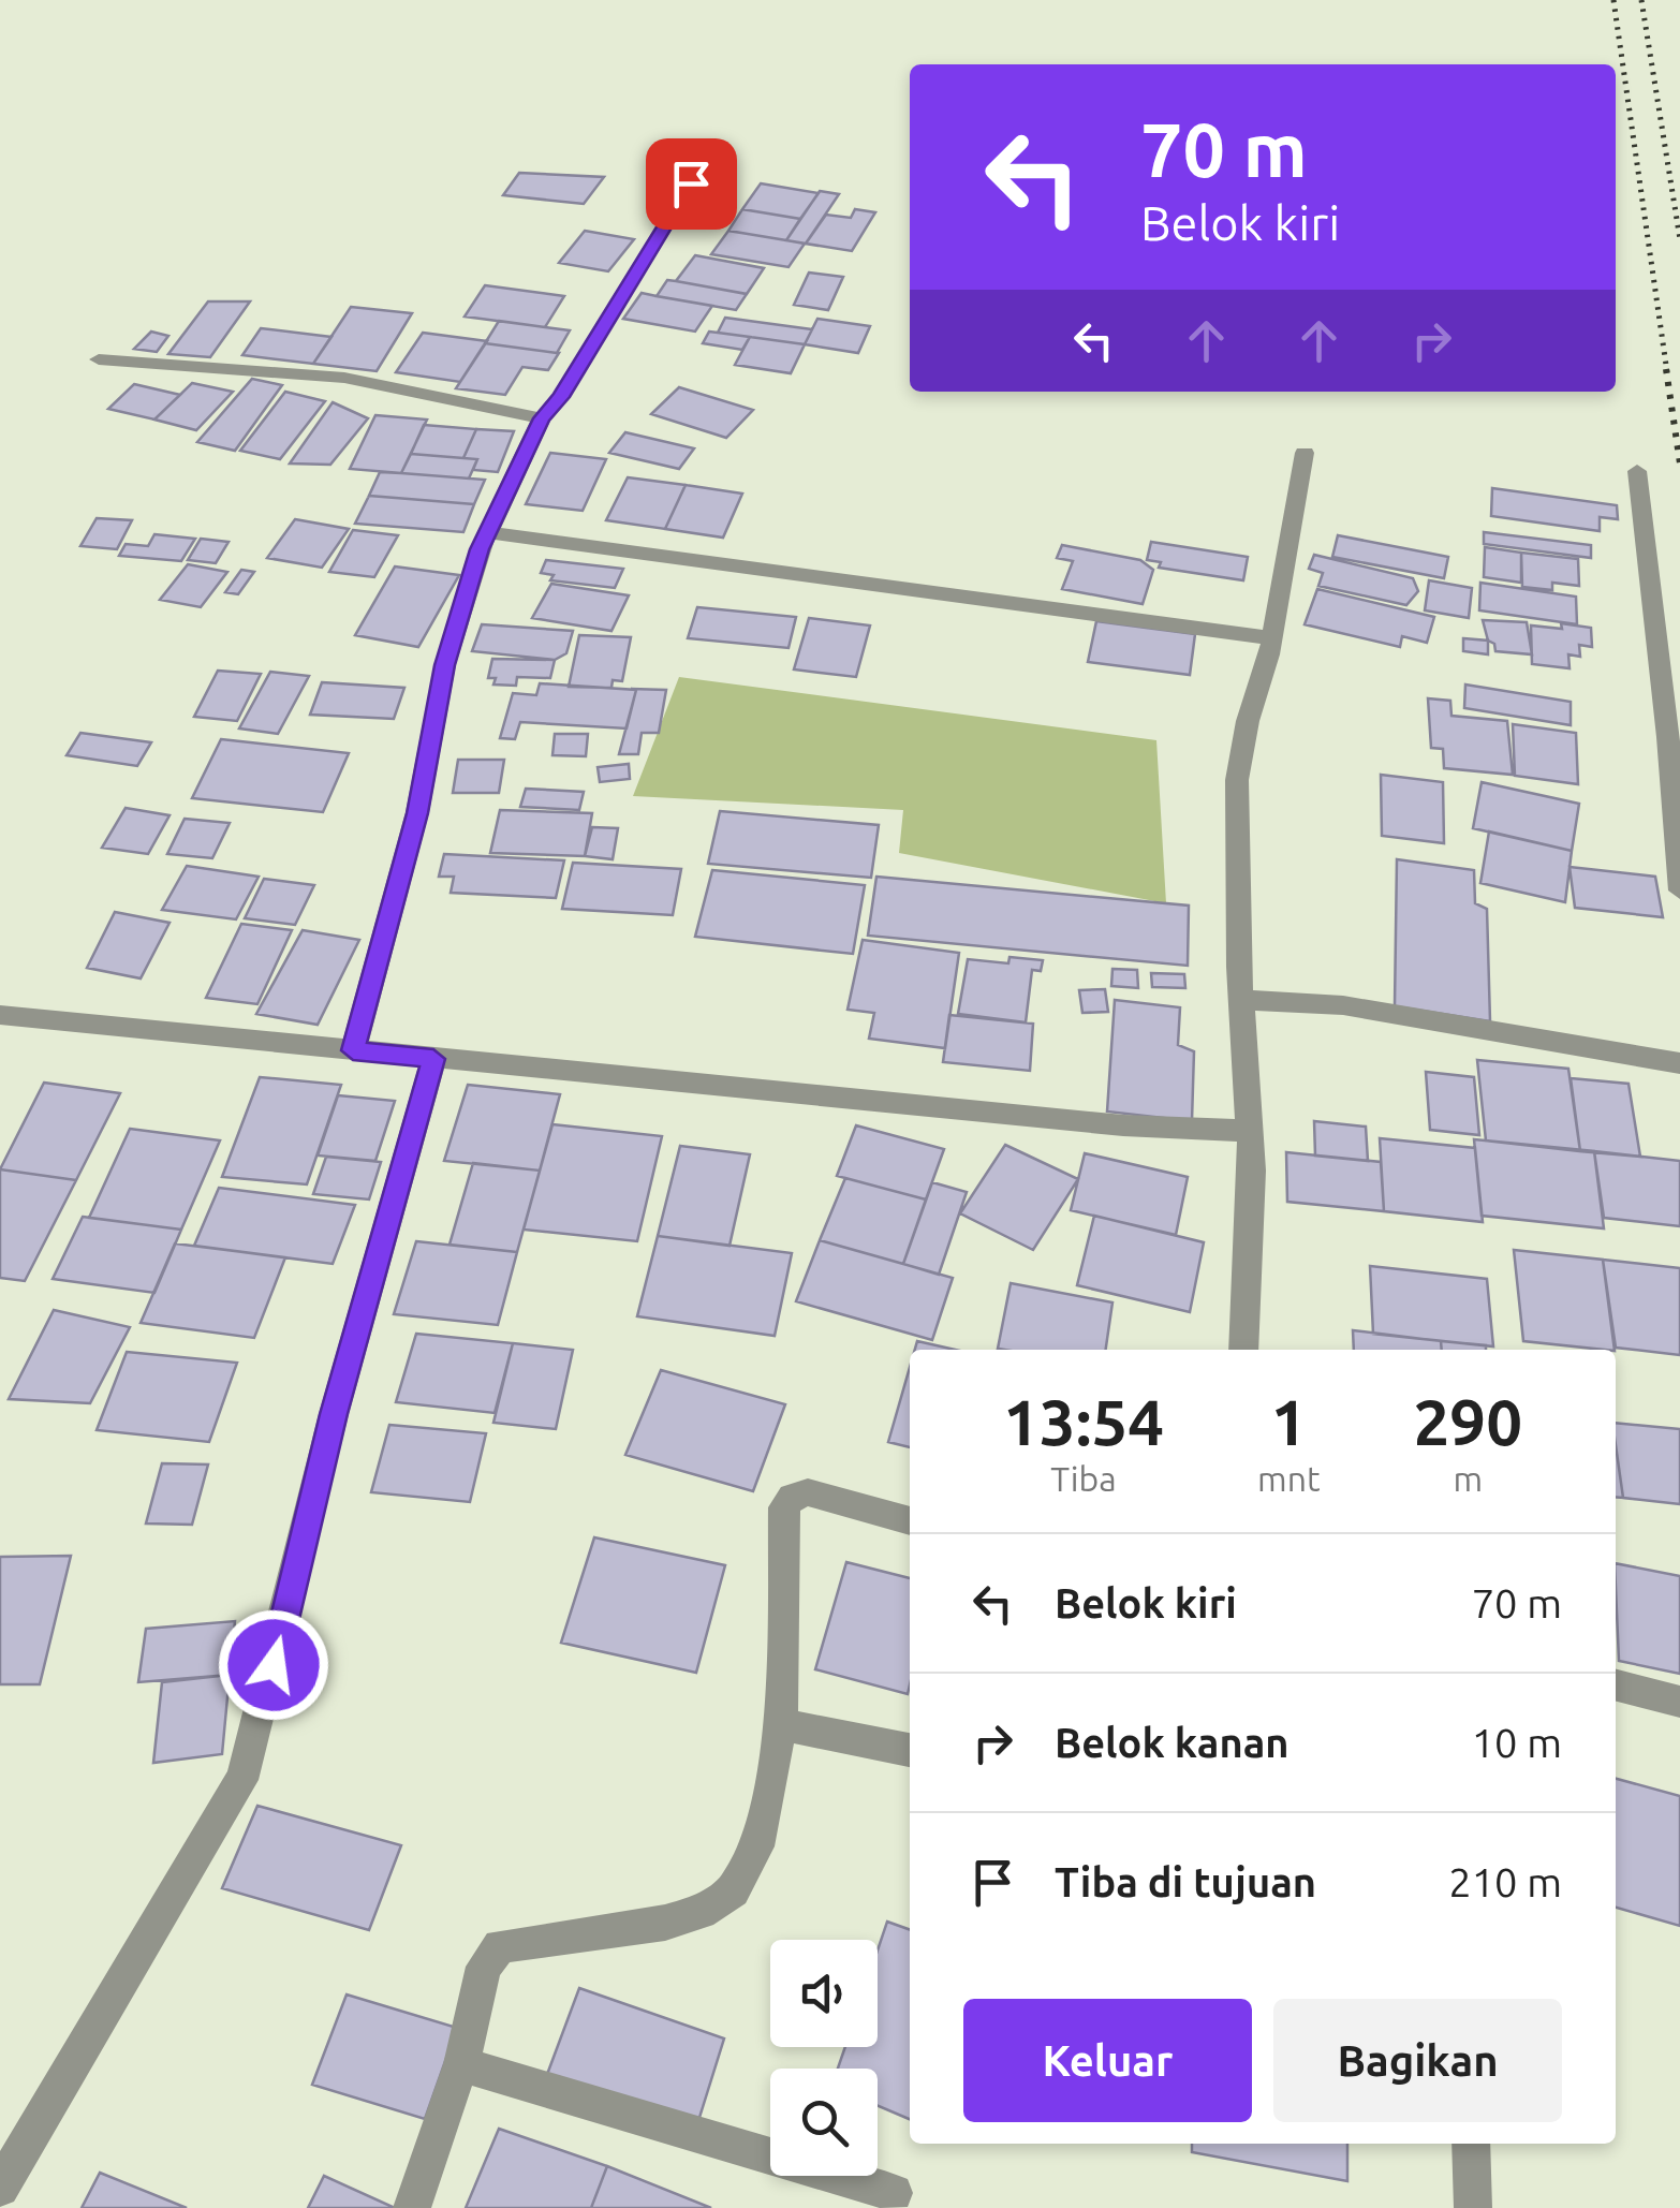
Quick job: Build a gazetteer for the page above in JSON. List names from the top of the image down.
{
  "page": {
    "turn": ["70 m", "Belok kiri"],
    "eta": [
      "13:54",
      "Tiba",
      "1",
      "mnt",
      "290",
      "m"
    ],
    "list": [
      {
        "name": "Belok kiri",
        "value": "70 m"
      },
      {
        "name": "Belok kanan",
        "value": "10 m"
      },
      {
        "name": "Tiba di tujuan",
        "value": "210 m"
      }
    ],
    "buttons": ["Keluar", "Bagikan"]
  }
}
